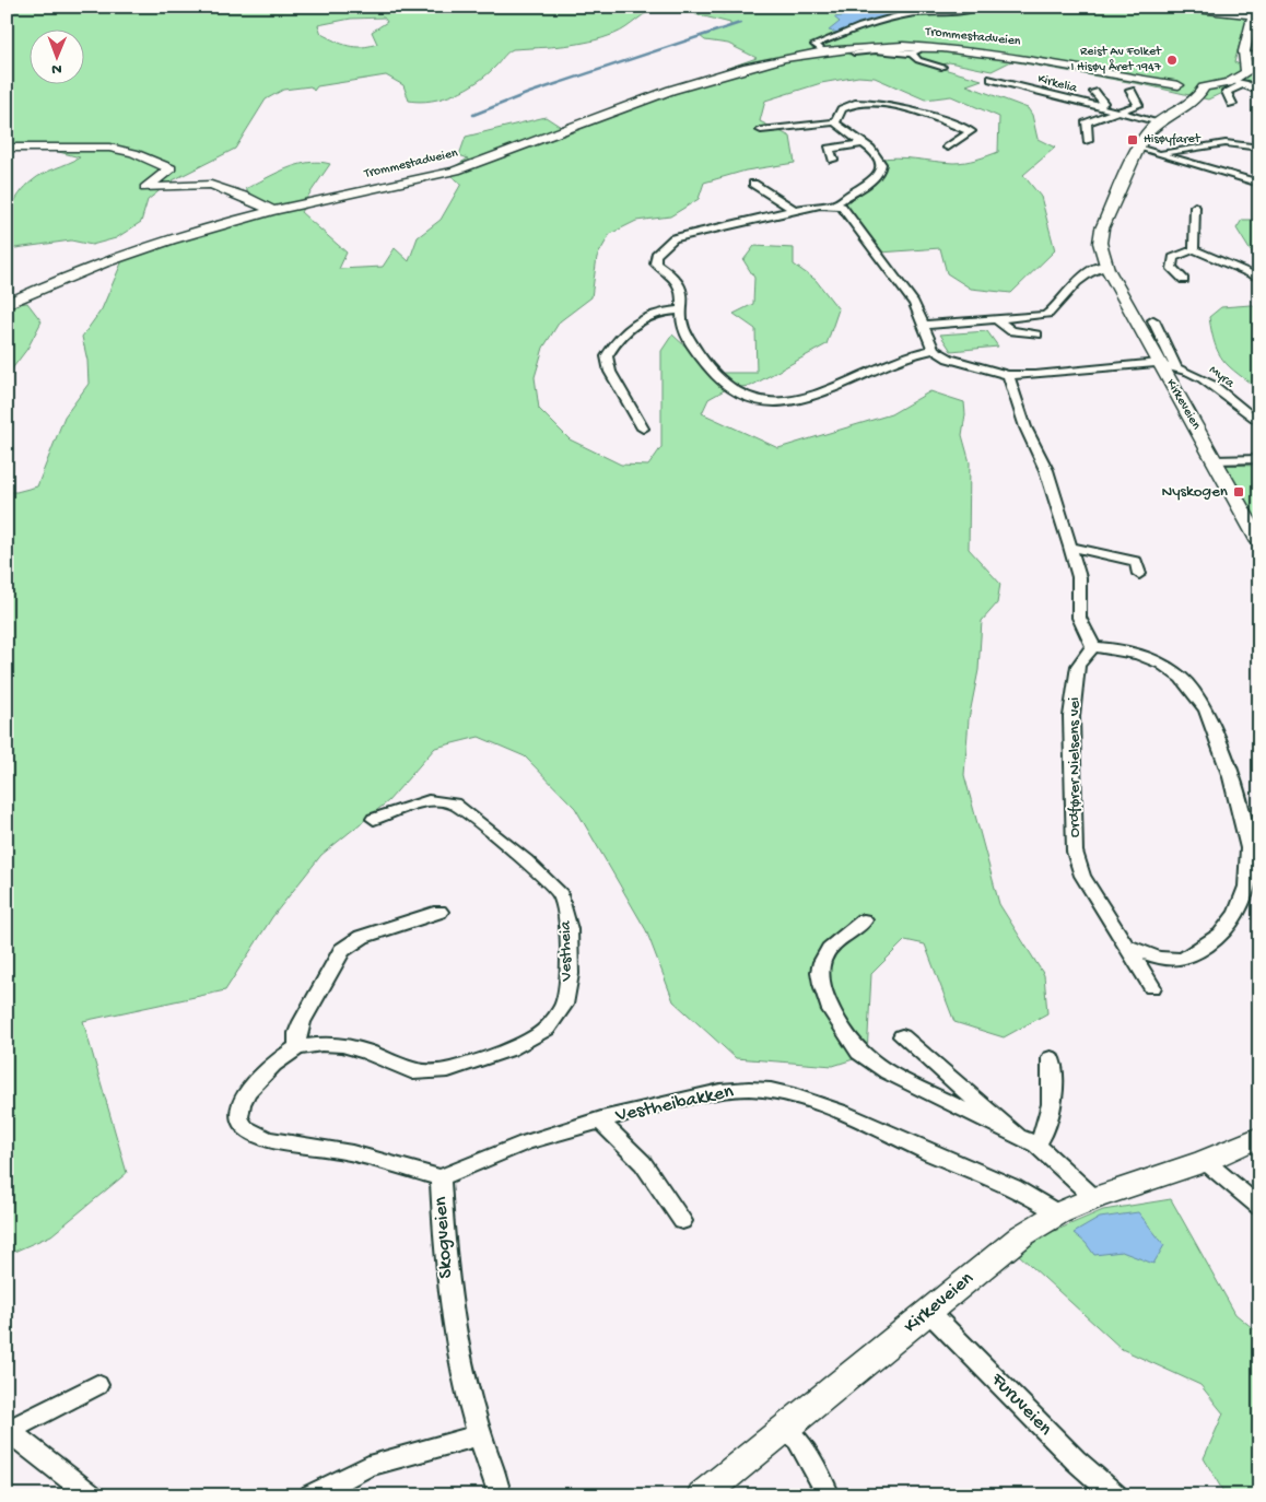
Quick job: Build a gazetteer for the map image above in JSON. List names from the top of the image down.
{
  "streets": {
    "main road": ["Trommestadveien", "Kirkeveien"],
    "street": [
      "Kirkelia",
      "Myra",
      "Ordfører Nielsens vei",
      "Vestheia",
      "Vestheibakken",
      "Skogveien",
      "Furuveien"
    ]
  },
  "crossings": [
    ["Trommestadveien", "Kirkeveien"],
    ["Kirkelia", "Kirkeveien"],
    ["Myra", "Kirkeveien"],
    ["Kirkeveien", "Vestheibakken"],
    ["Kirkeveien", "Furuveien"],
    ["Vestheia", "Skogveien"],
    ["Vestheibakken", "Skogveien"]
  ],
  "places": {
    "other": ["Reist Av Folket I Hisøy Året 1947"],
    "transit": ["Hisøyfaret", "Nyskogen"]
  },
  "north": "bottom"
}
